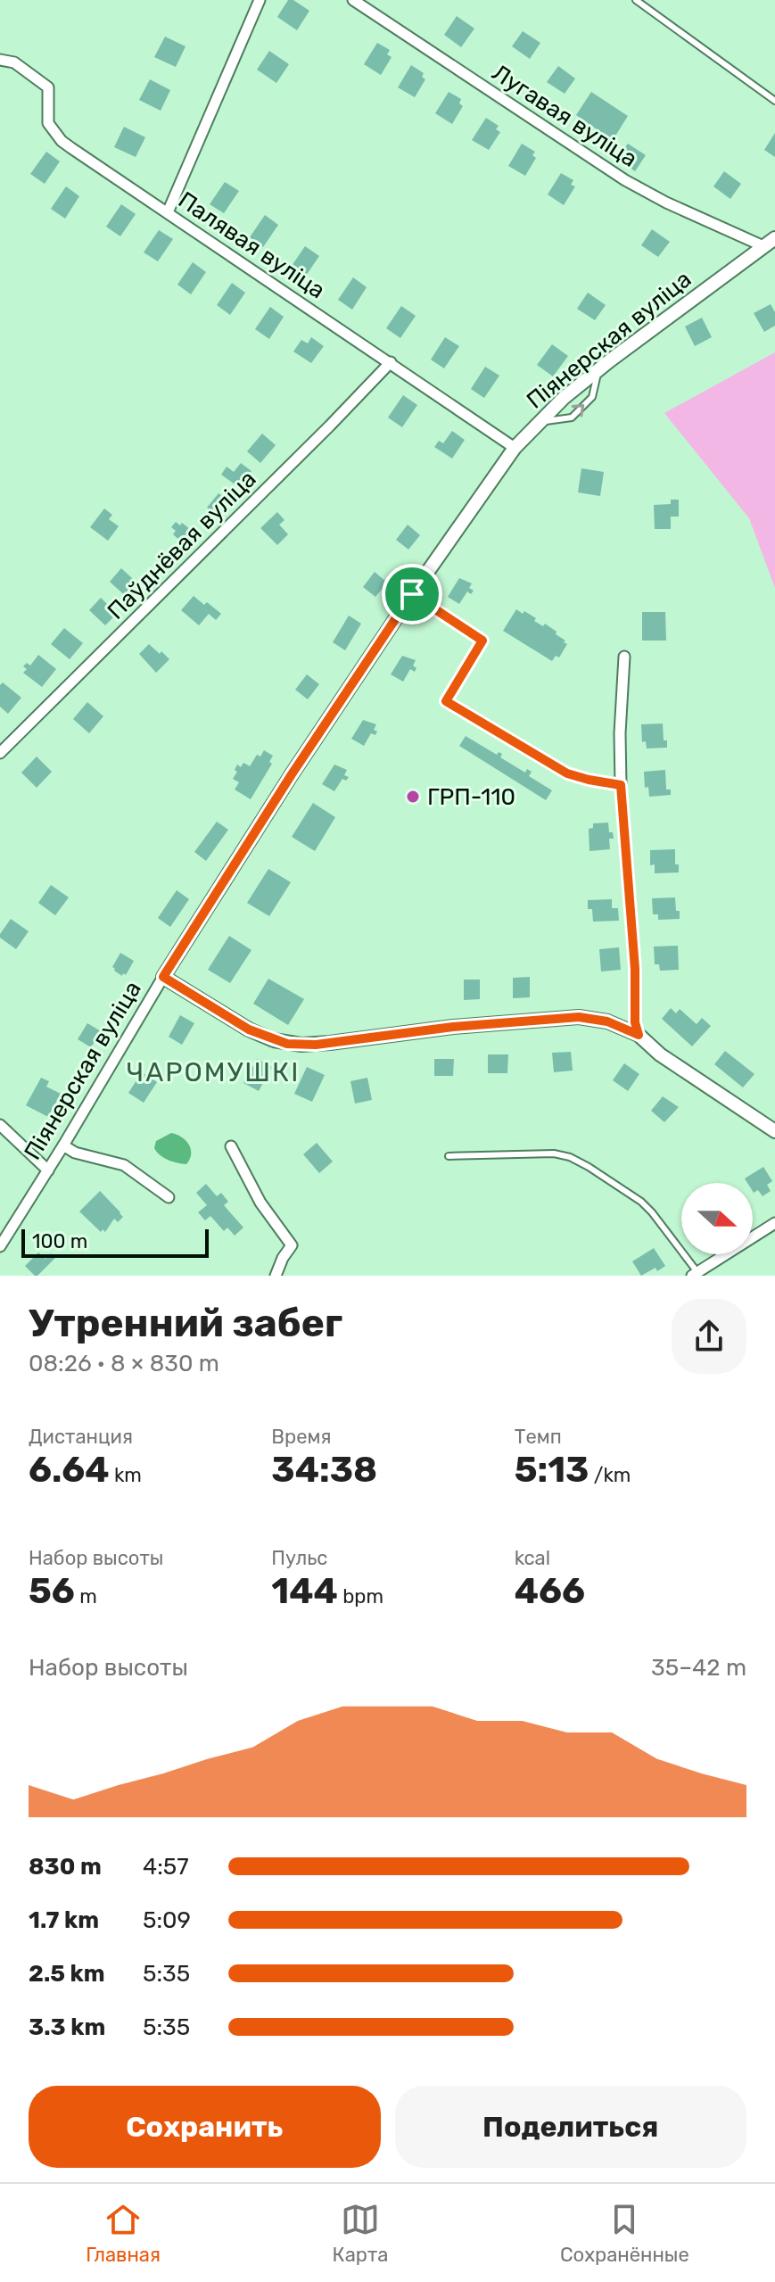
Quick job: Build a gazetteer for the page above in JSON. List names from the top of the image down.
{
  "streets": {
    "street": [
      "Лугавая вуліца",
      "Палявая вуліца",
      "Піянерская вуліца",
      "Паўднёвая вуліца"
    ]
  },
  "crossings": [
    ["Лугавая вуліца", "Піянерская вуліца"],
    ["Палявая вуліца", "Піянерская вуліца"],
    ["Палявая вуліца", "Паўднёвая вуліца"]
  ],
  "districts": ["ЧАРОМУШКІ"],
  "places": ["ГРП-110"],
  "scale_bar": "100 m",
  "north": "right",
  "page": {
    "scale": "100 m",
    "heading": ["Утренний забег", "08:26 · 8 × 830 m"],
    "stats": [
      ["Дистанция", "6.64 km"],
      ["Время", "34:38"],
      ["Темп", "5:13 /km"],
      ["Набор высоты", "56 m"],
      ["Пульс", "144 bpm"],
      ["kcal", "466"]
    ],
    "chart": ["Набор высоты", "35–42 m"],
    "list": [
      {
        "name": "830 m",
        "note": "4:57"
      },
      {
        "name": "1.7 km",
        "note": "5:09"
      },
      {
        "name": "2.5 km",
        "note": "5:35"
      },
      {
        "name": "3.3 km",
        "note": "5:35"
      }
    ],
    "buttons": ["Сохранить", "Поделиться"],
    "tabs": ["Главная", "Карта", "Сохранённые"]
  }
}
